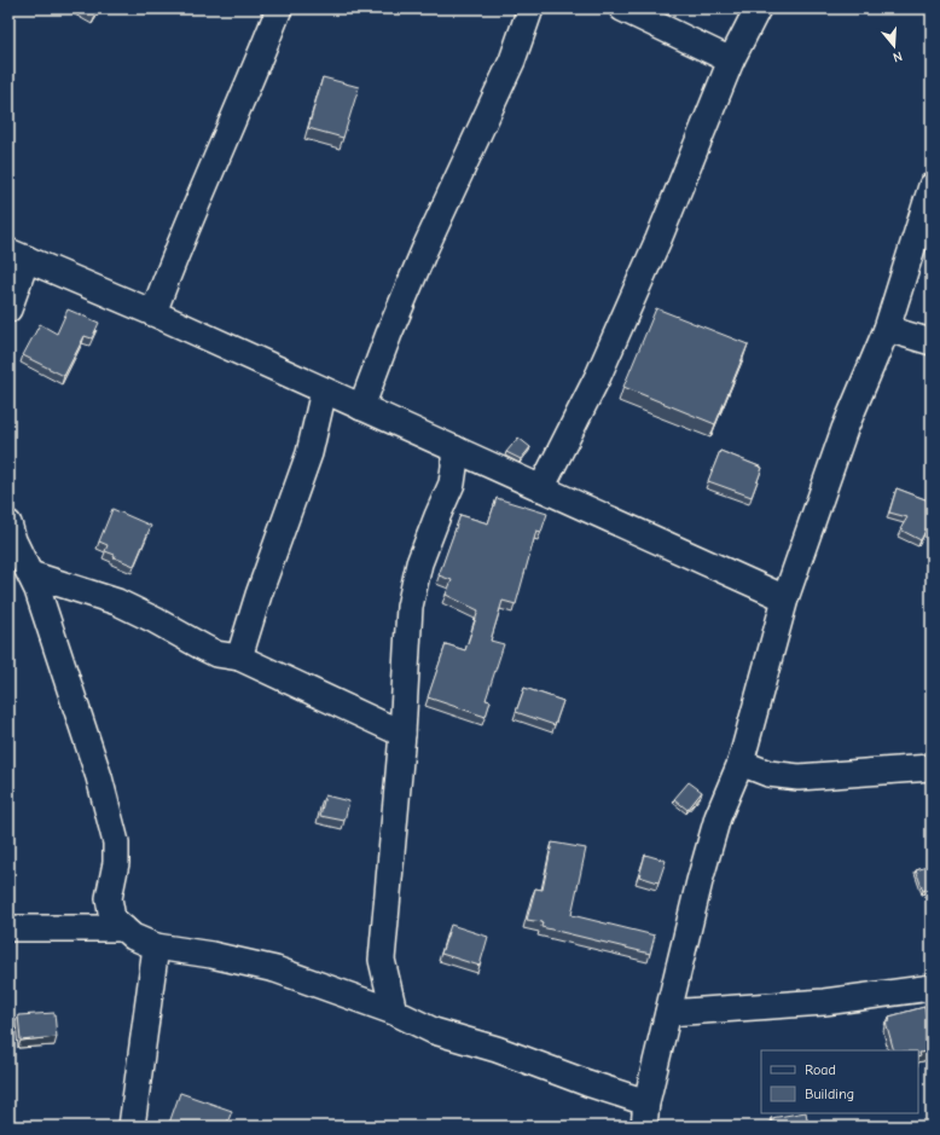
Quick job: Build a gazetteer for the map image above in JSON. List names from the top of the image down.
{
  "legend": ["Road", "Building"],
  "north": "bottom"
}
